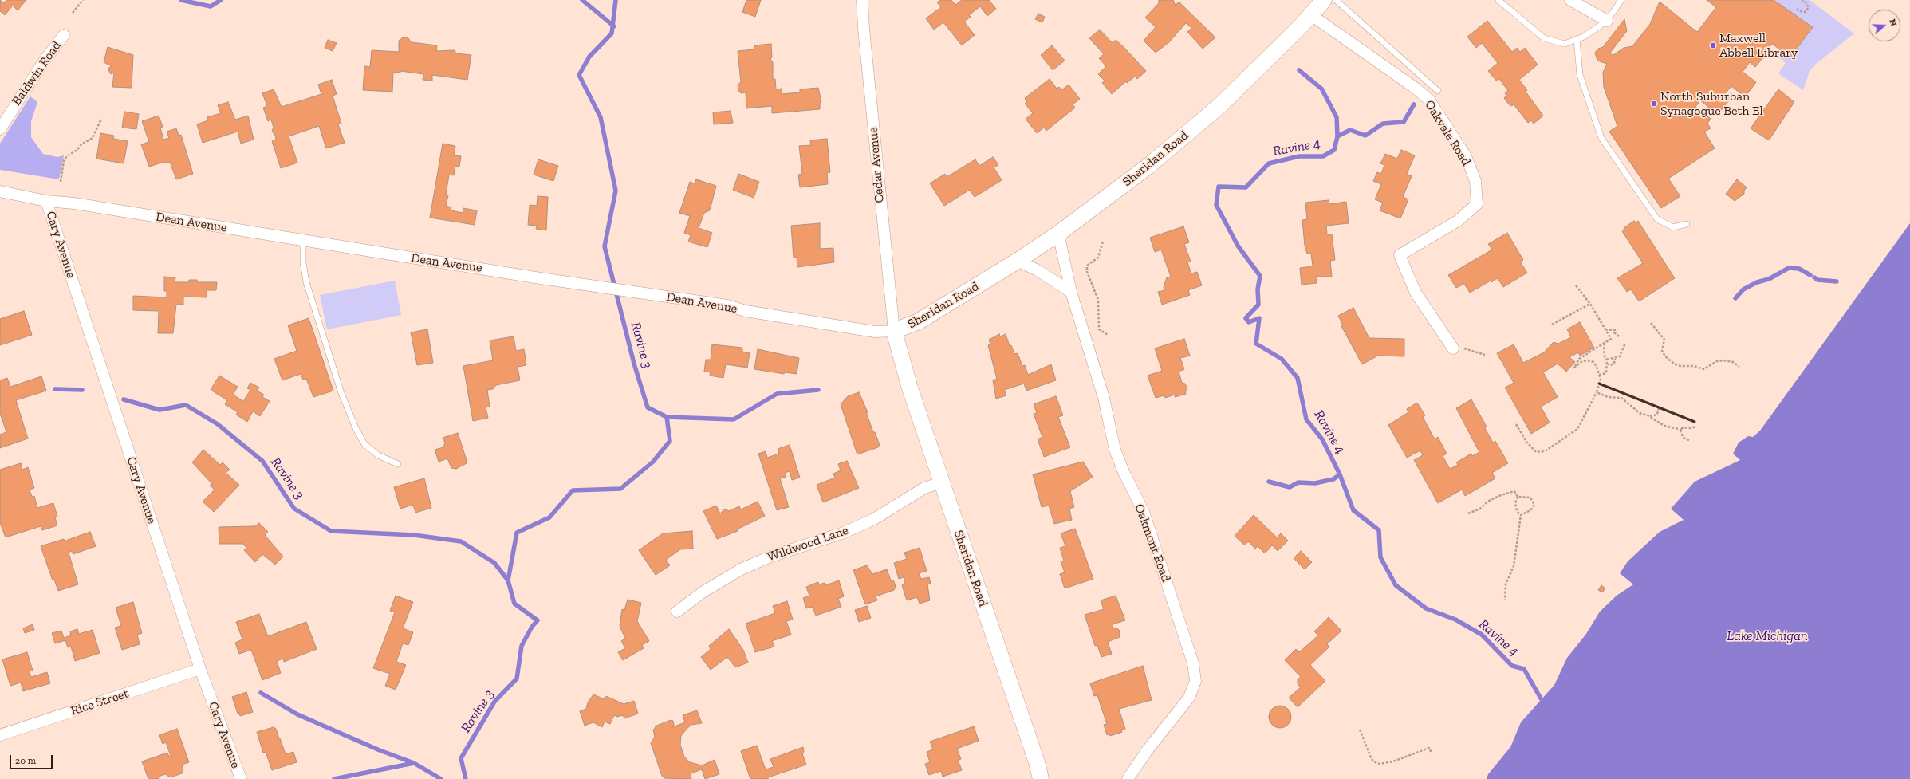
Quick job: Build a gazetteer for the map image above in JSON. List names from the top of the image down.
{
  "streets": {
    "street": [
      "Baldwin Road",
      "Oakvale Road",
      "Sheridan Road",
      "Cedar Avenue",
      "Dean Avenue",
      "Cary Avenue",
      "Oakmont Road",
      "Wildwood Lane",
      "Rice Street"
    ]
  },
  "crossings": [
    ["Oakvale Road", "Sheridan Road"],
    ["Sheridan Road", "Cedar Avenue"],
    ["Sheridan Road", "Dean Avenue"],
    ["Sheridan Road", "Oakmont Road"],
    ["Sheridan Road", "Wildwood Lane"],
    ["Cedar Avenue", "Dean Avenue"],
    ["Dean Avenue", "Cary Avenue"],
    ["Cary Avenue", "Rice Street"]
  ],
  "water": ["Ravine 4", "Ravine 3", "Lake Michigan"],
  "places": ["Maxwell Abbell Library", "North Suburban Synagogue Beth El"],
  "scale_bar": "20 m",
  "north": "right"
}
